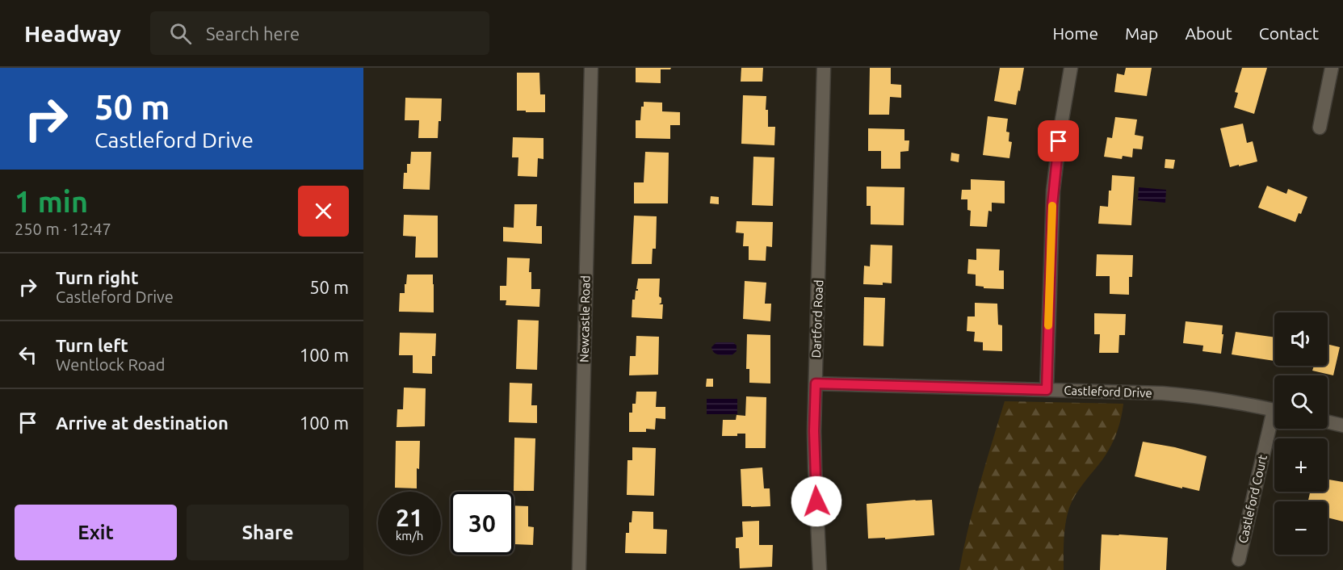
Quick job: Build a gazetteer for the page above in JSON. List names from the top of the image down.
{
  "streets": {
    "street": [
      "Newcastle Road",
      "Dartford Road",
      "Castleford Drive",
      "Castleford Court"
    ]
  },
  "crossings": [
    ["Dartford Road", "Castleford Drive"]
  ],
  "page": {
    "header": "Headway",
    "search": "Search here",
    "nav": [
      "Home",
      "Map",
      "About",
      "Contact"
    ],
    "turn": ["50 m", "Castleford Drive"],
    "heading": ["1 min", "250 m · 12:47"],
    "list": [
      {
        "name": "Turn right",
        "note": "Castleford Drive",
        "value": "50 m"
      },
      {
        "name": "Turn left",
        "note": "Wentlock Road",
        "value": "100 m"
      },
      {
        "name": "Arrive at destination",
        "value": "100 m"
      }
    ],
    "map_buttons": ["+", "−"],
    "speed": "21 km/h",
    "limit": "30",
    "buttons": ["Exit", "Share"]
  }
}
